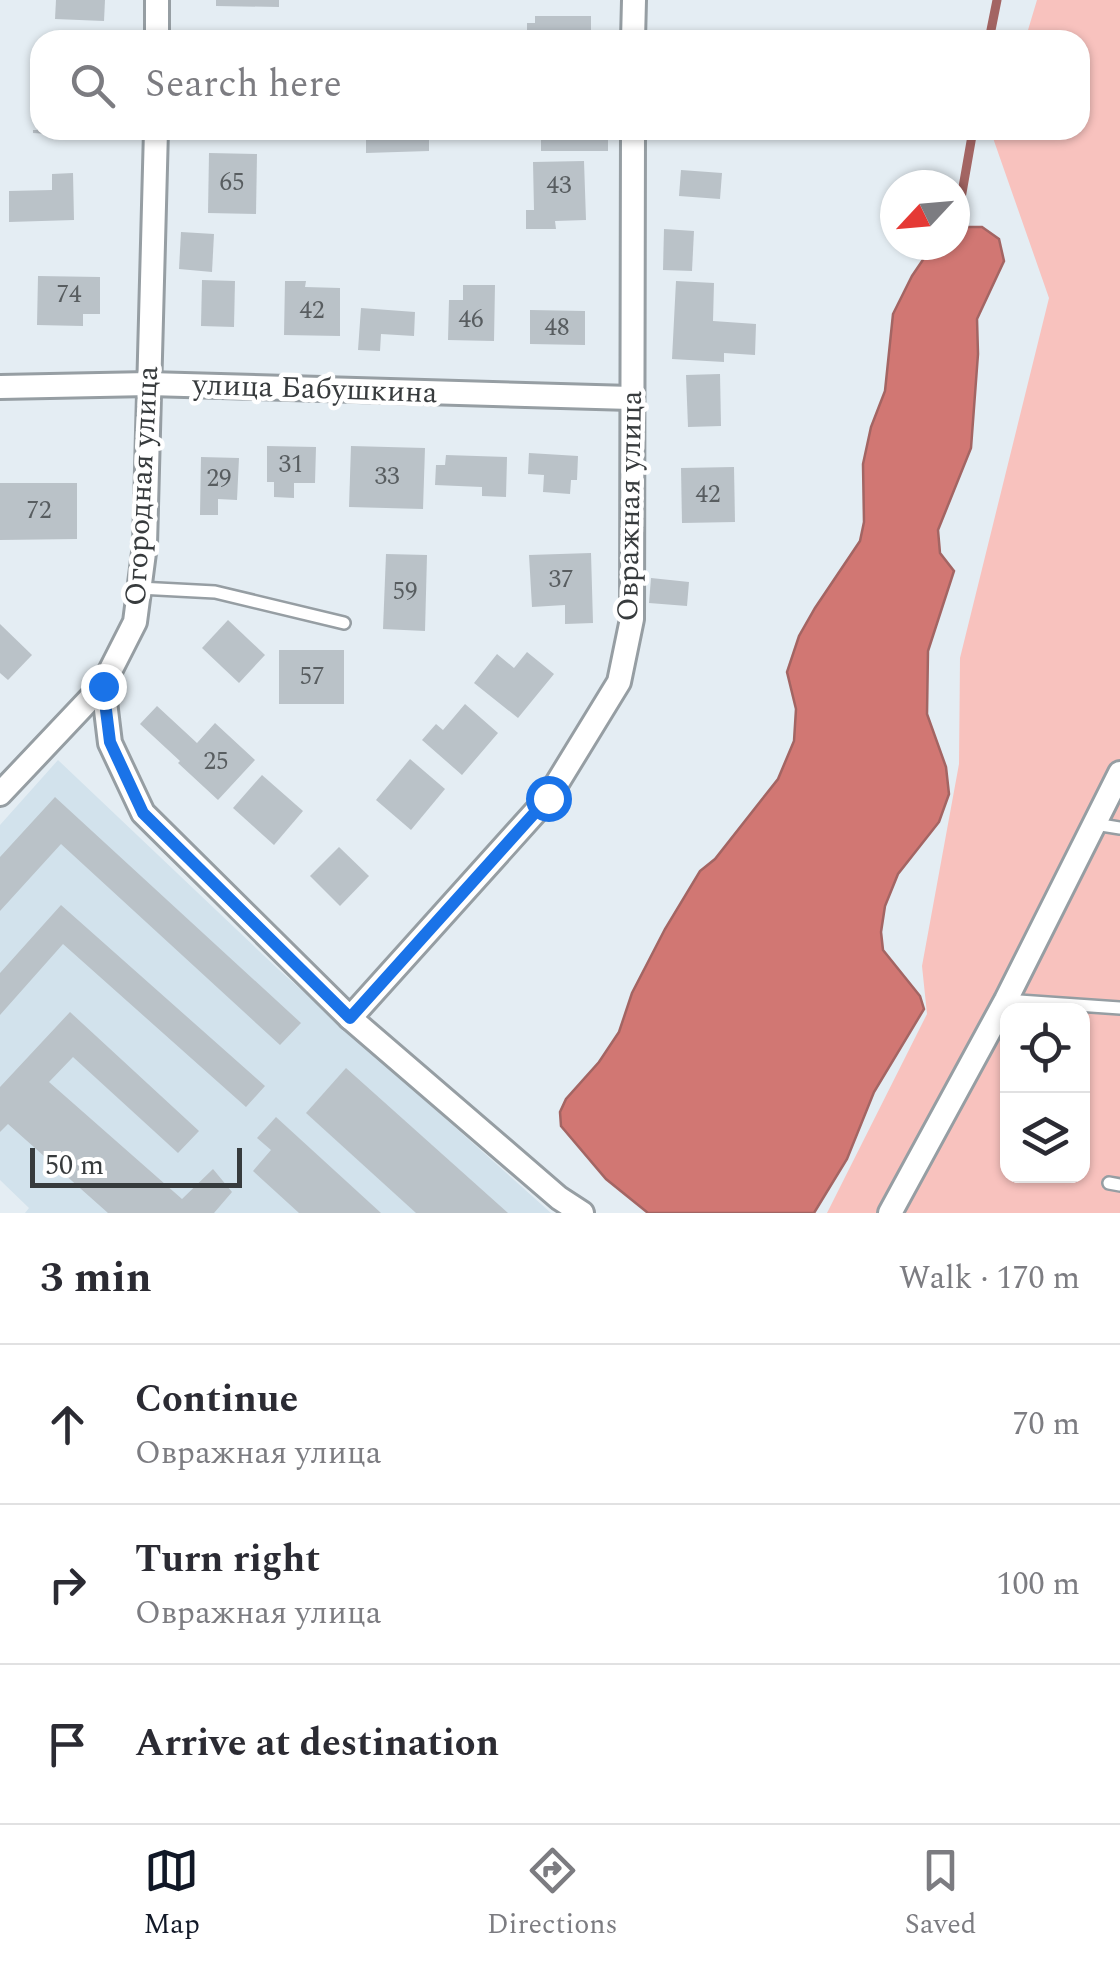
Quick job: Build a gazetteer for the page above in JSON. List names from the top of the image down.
{
  "streets": {
    "street": ["улица Бабушкина", "Огородная улица", "Овражная улица"]
  },
  "crossings": [
    ["улица Бабушкина", "Огородная улица"],
    ["улица Бабушкина", "Овражная улица"]
  ],
  "house_numbers": [
    "65",
    "43",
    "74",
    "42",
    "46",
    "48",
    "31",
    "33",
    "29",
    "42",
    "72",
    "37",
    "59",
    "57",
    "25"
  ],
  "scale_bar": "50 m",
  "north": "bottom left",
  "page": {
    "search": "Search here",
    "scale": "50 m",
    "heading": ["3 min", "Walk · 170 m"],
    "list": [
      ["Continue", "Овражная улица", "70 m"],
      ["Turn right", "Овражная улица", "100 m"],
      "Arrive at destination"
    ],
    "nav": ["Map", "Directions", "Saved"]
  }
}
